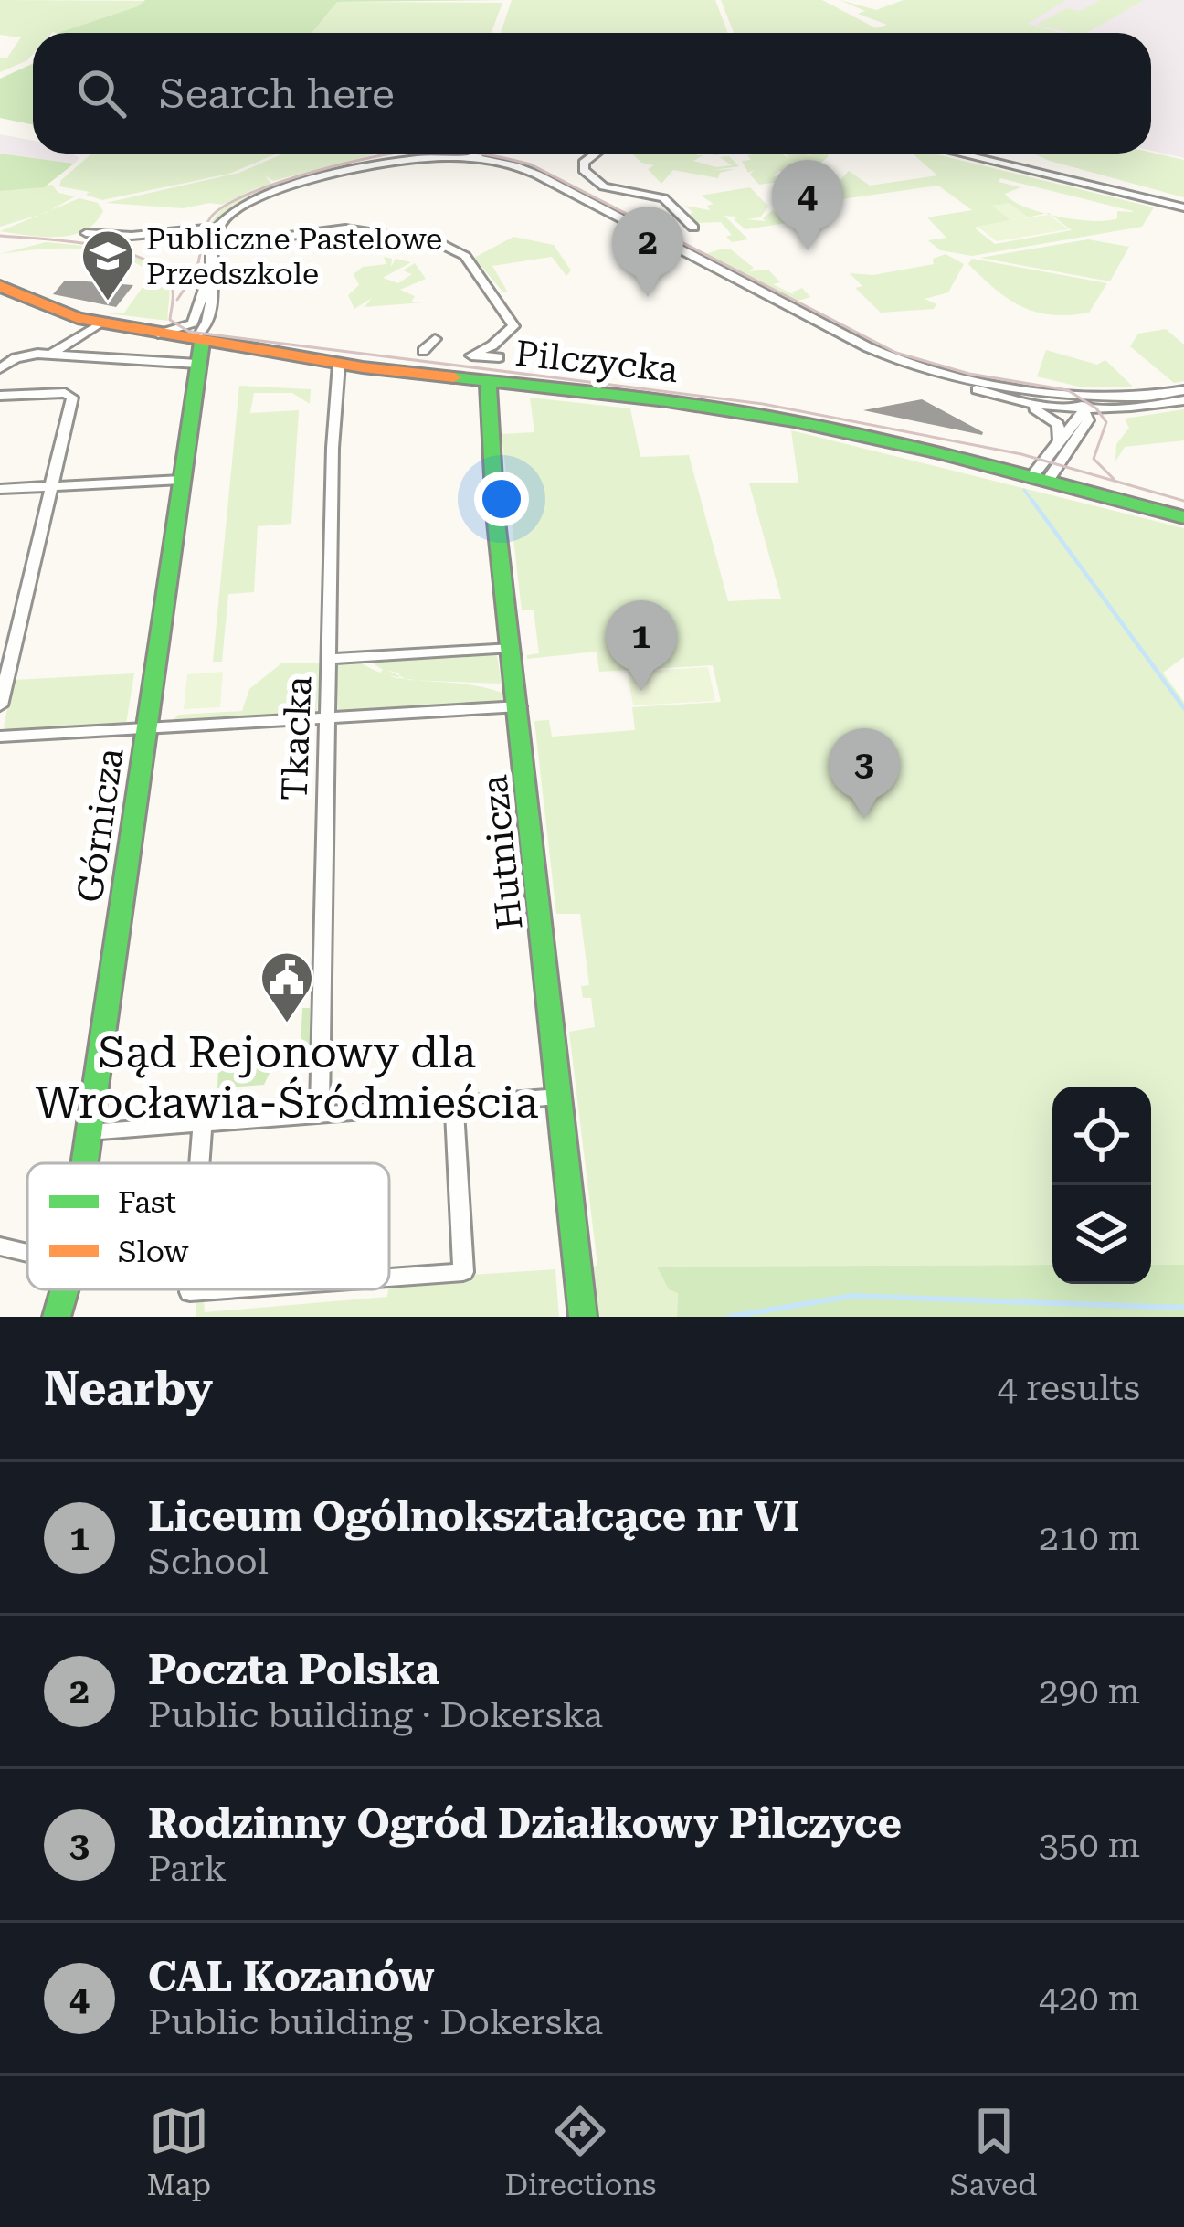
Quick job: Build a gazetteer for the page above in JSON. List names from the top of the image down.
{
  "streets": {
    "street": [
      "Pilczycka",
      "Tkacka",
      "Górnicza",
      "Hutnicza"
    ]
  },
  "crossings": [
    ["Pilczycka", "Tkacka"],
    ["Pilczycka", "Górnicza"],
    ["Pilczycka", "Hutnicza"]
  ],
  "places": {
    "school or university": ["Publiczne Pastelowe Przedszkole"],
    "public building": ["Sąd Rejonowy dla Wrocławia-Śródmieścia"]
  },
  "legend": ["Fast", "Slow"],
  "page": {
    "search": "Search here",
    "pins": [
      "4",
      "2",
      "1",
      "3"
    ],
    "heading": ["Nearby", "4 results"],
    "list": [
      {
        "mark": "1",
        "name": "Liceum Ogólnokształcące nr VI",
        "note": "School",
        "value": "210 m"
      },
      {
        "mark": "2",
        "name": "Poczta Polska",
        "note": "Public building · Dokerska",
        "value": "290 m"
      },
      {
        "mark": "3",
        "name": "Rodzinny Ogród Działkowy Pilczyce",
        "note": "Park",
        "value": "350 m"
      },
      {
        "mark": "4",
        "name": "CAL Kozanów",
        "note": "Public building · Dokerska",
        "value": "420 m"
      }
    ],
    "nav": ["Map", "Directions", "Saved"]
  }
}
